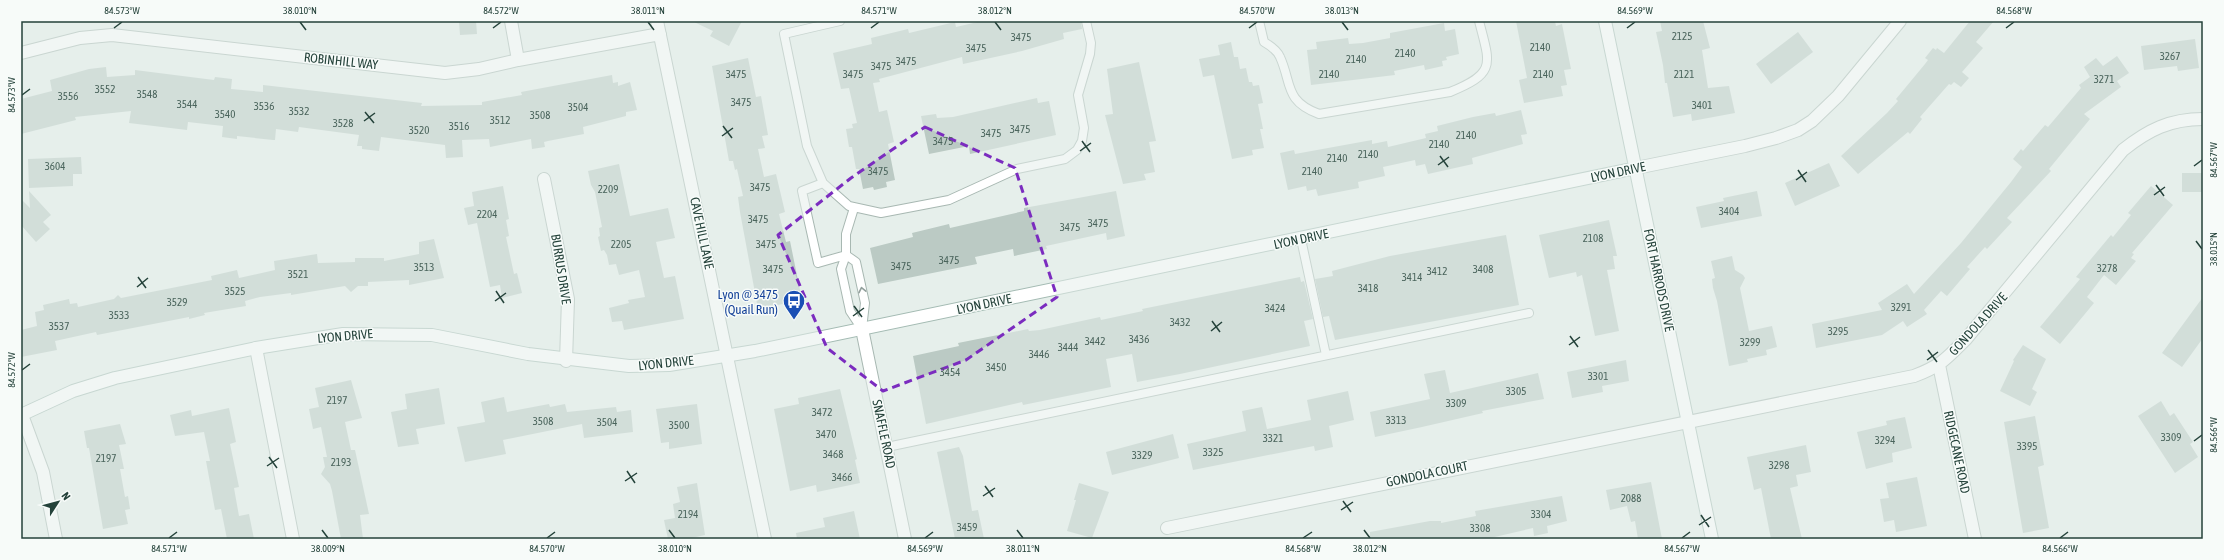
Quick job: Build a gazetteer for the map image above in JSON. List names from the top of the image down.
{
  "streets": {
    "street": [
      "ROBINHILL WAY",
      "LYON DRIVE",
      "CAVE HILL LANE",
      "BURRUS DRIVE",
      "FORT HARRODS DRIVE",
      "GONDOLA DRIVE",
      "SNAFFLE ROAD",
      "RIDGECANE ROAD",
      "GONDOLA COURT"
    ]
  },
  "crossings": [
    ["ROBINHILL WAY", "CAVE HILL LANE"],
    ["LYON DRIVE", "CAVE HILL LANE"],
    ["LYON DRIVE", "BURRUS DRIVE"],
    ["LYON DRIVE", "FORT HARRODS DRIVE"],
    ["LYON DRIVE", "SNAFFLE ROAD"],
    ["FORT HARRODS DRIVE", "GONDOLA DRIVE"],
    ["FORT HARRODS DRIVE", "GONDOLA COURT"],
    ["GONDOLA DRIVE", "RIDGECANE ROAD"],
    ["GONDOLA DRIVE", "GONDOLA COURT"]
  ],
  "places": {
    "bus stop": ["Lyon @ 3475 (Quail Run)"]
  },
  "house_numbers": [
    "2125",
    "3475",
    "2140",
    "3475",
    "2140",
    "3267",
    "2140",
    "3475",
    "3475",
    "3475",
    "3475",
    "2140",
    "2140",
    "2121",
    "3271",
    "3552",
    "3548",
    "3556",
    "3475",
    "3544",
    "3401",
    "3536",
    "3504",
    "3532",
    "3540",
    "3508",
    "3512",
    "3528",
    "3516",
    "3475",
    "3520",
    "3475",
    "2140",
    "3475",
    "2140",
    "2140",
    "2140",
    "3604",
    "3475",
    "2140",
    "3475",
    "2209",
    "3404",
    "2204",
    "3475",
    "3475",
    "3475",
    "2108",
    "2205",
    "3475",
    "3475",
    "3475",
    "3513",
    "3278",
    "3475",
    "3408",
    "3412",
    "3521",
    "3414",
    "3418",
    "3525",
    "3529",
    "3291",
    "3424",
    "3533",
    "3432",
    "3537",
    "3295",
    "3436",
    "3442",
    "3299",
    "3444",
    "3446",
    "3450",
    "3454",
    "3301",
    "3305",
    "2197",
    "3309",
    "3472",
    "3313",
    "3508",
    "3504",
    "3500",
    "3470",
    "3309",
    "3321",
    "3294",
    "3395",
    "3325",
    "3468",
    "3329",
    "2197",
    "2193",
    "3298",
    "3466",
    "2088",
    "2194",
    "3304",
    "3459",
    "3308"
  ],
  "north": "top right",
  "coordinates": [
    "84.573°W",
    "38.010°N",
    "84.572°W",
    "38.011°N",
    "84.571°W",
    "38.012°N",
    "84.570°W",
    "38.013°N",
    "84.569°W",
    "84.568°W",
    "84.567°W",
    "38.015°N",
    "84.566°W",
    "38.009°N"
  ]
}
